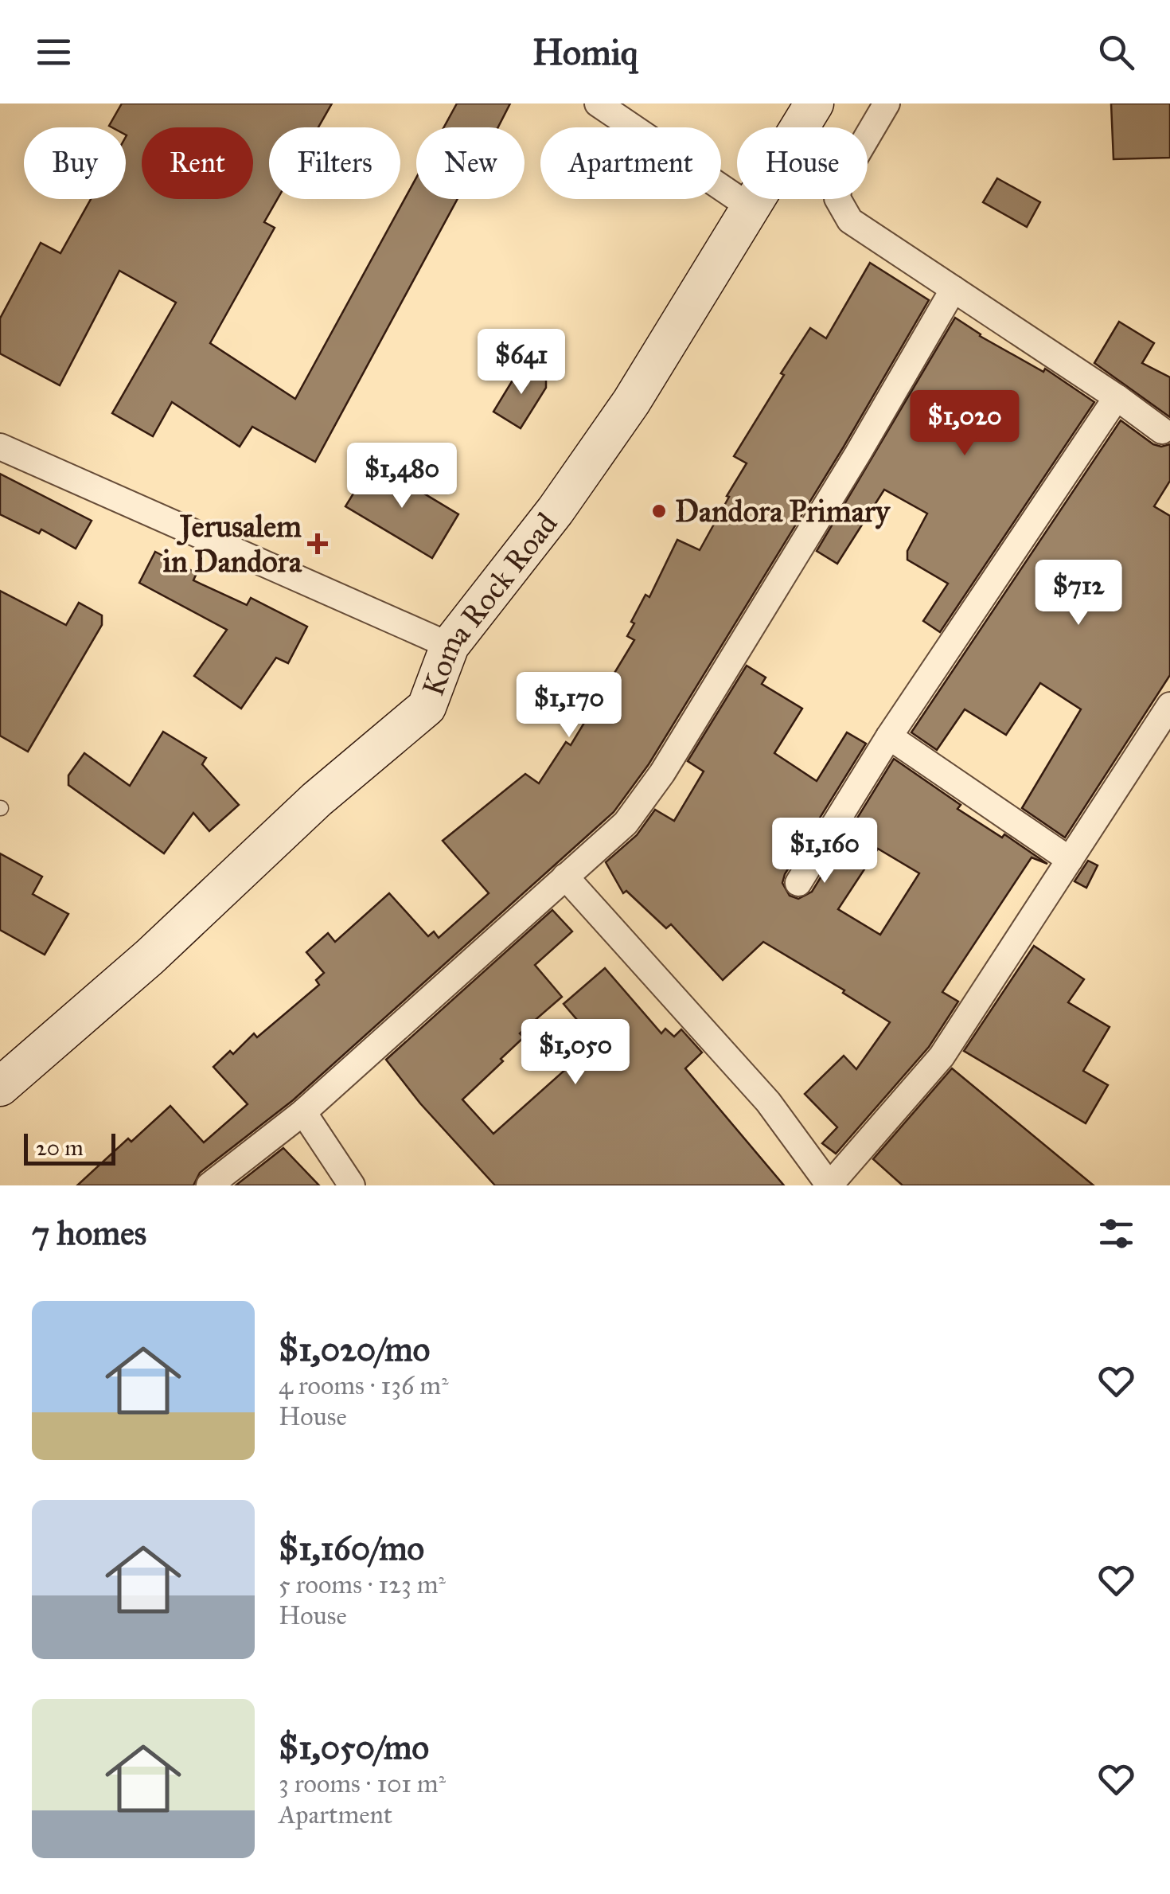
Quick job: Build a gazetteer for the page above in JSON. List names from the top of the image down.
{
  "streets": {
    "main road": ["Koma Rock Road"]
  },
  "places": {
    "other": ["Dandora Primary"],
    "health": ["Jerusalem in Dandora"]
  },
  "scale_bar": "20 m",
  "page": {
    "header": "Homiq",
    "chip": [
      "Buy",
      "Rent",
      "Filters",
      "New",
      "Apartment",
      "House"
    ],
    "price": [
      "$641",
      "$1,020",
      "$1,480",
      "$712",
      "$1,170",
      "$1,160",
      "$1,050"
    ],
    "scale": "20 m",
    "heading": "7 homes",
    "list": [
      {
        "name": "$1,020/mo",
        "note": "4 rooms · 136 m² · House"
      },
      {
        "name": "$1,160/mo",
        "note": "5 rooms · 123 m² · House"
      },
      {
        "name": "$1,050/mo",
        "note": "3 rooms · 101 m² · Apartment"
      }
    ]
  }
}
